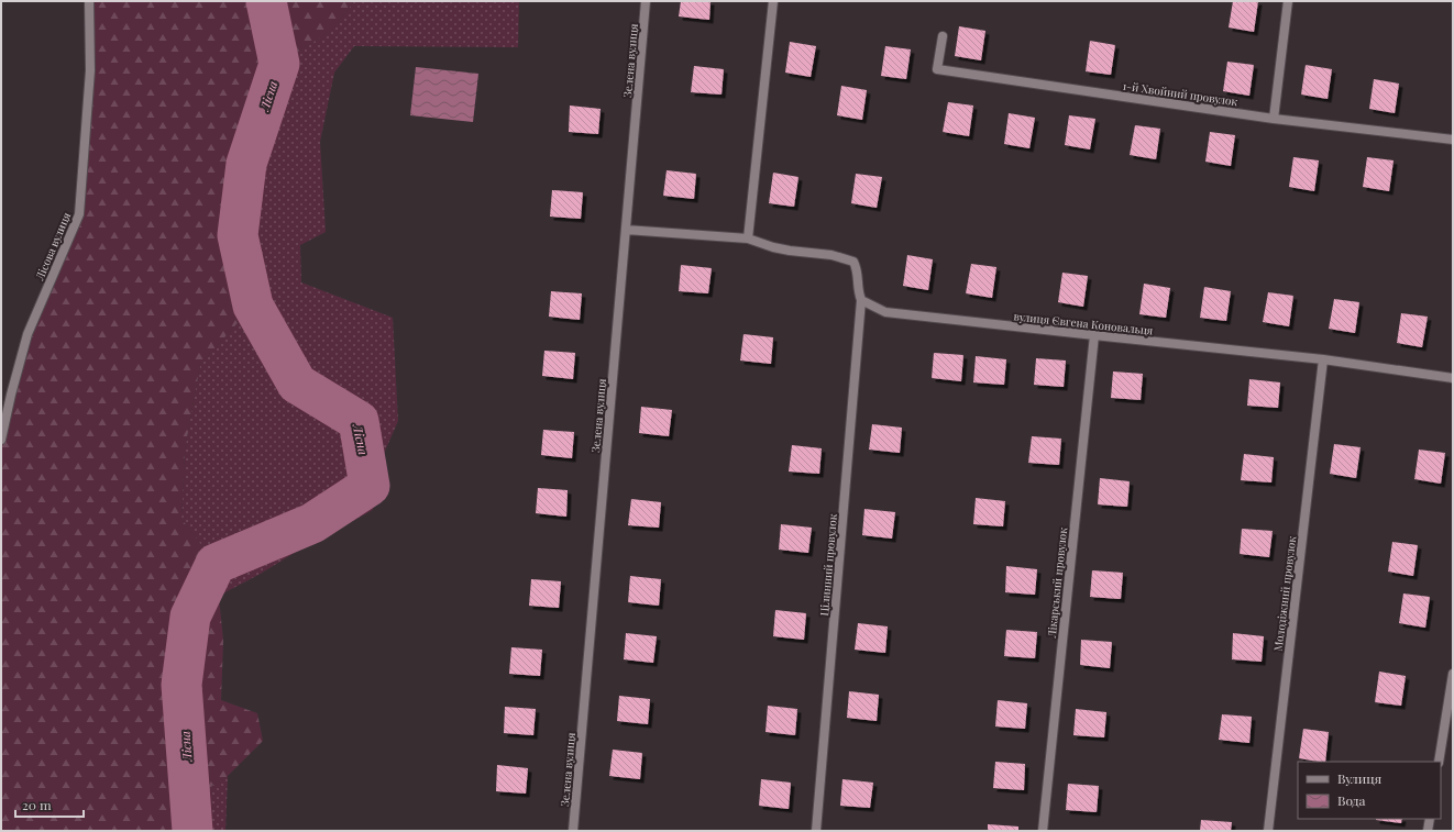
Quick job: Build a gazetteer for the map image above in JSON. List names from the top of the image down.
{
  "streets": {
    "street": [
      "Зелена вулиця",
      "1-й Хвойний провулок",
      "Лісова вулиця",
      "вулиця Євгена Коновальця",
      "Цілинний провулок",
      "Лікарський провулок",
      "Молодіжний провулок"
    ]
  },
  "crossings": [
    ["вулиця Євгена Коновальця", "Цілинний провулок"],
    ["вулиця Євгена Коновальця", "Лікарський провулок"],
    ["вулиця Євгена Коновальця", "Молодіжний провулок"]
  ],
  "water": ["Лісна"],
  "legend": ["Вулиця", "Вода"],
  "scale_bar": "20 m"
}
